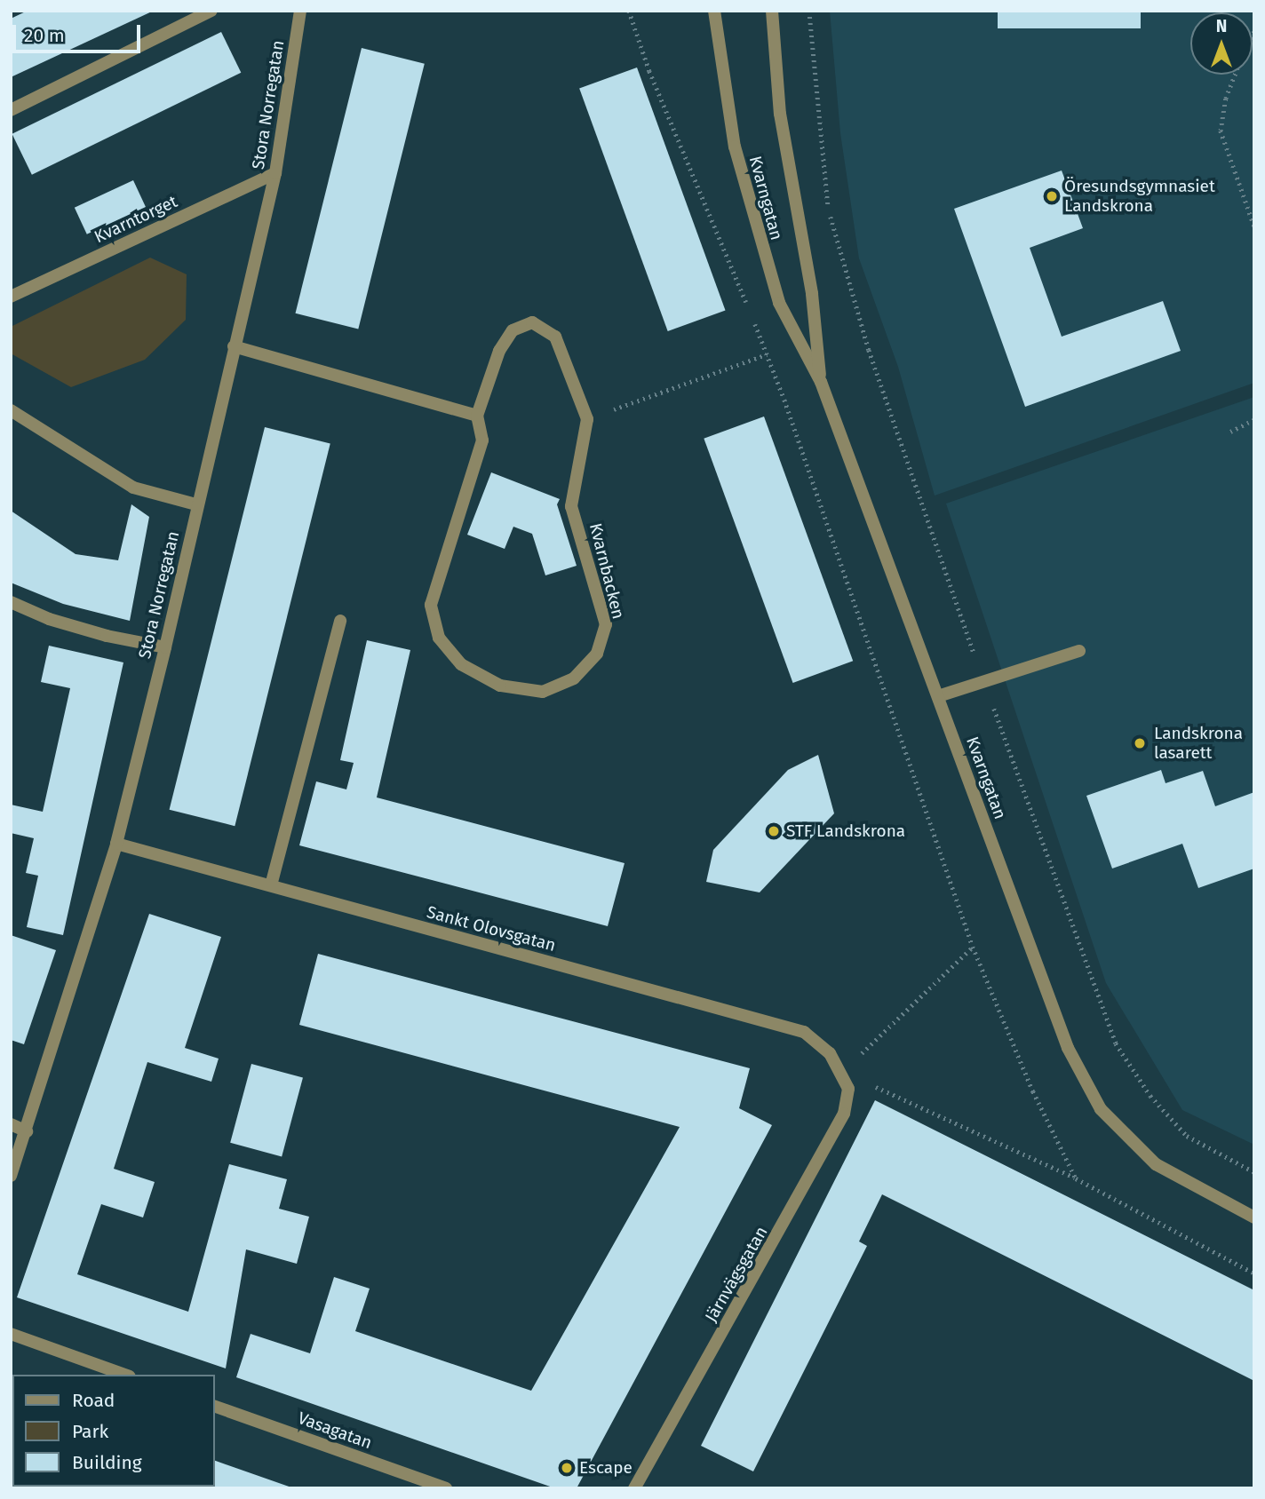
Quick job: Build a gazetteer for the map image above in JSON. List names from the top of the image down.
{
  "streets": {
    "street": [
      "Stora Norregatan",
      "Kvarngatan",
      "Kvarntorget",
      "Kvarnbacken",
      "Sankt Olovsgatan",
      "Järnvägsgatan",
      "Vasagatan"
    ]
  },
  "crossings": [
    ["Stora Norregatan", "Kvarntorget"],
    ["Stora Norregatan", "Sankt Olovsgatan"],
    ["Sankt Olovsgatan", "Järnvägsgatan"]
  ],
  "places": [
    "Öresundsgymnasiet Landskrona",
    "Landskrona lasarett",
    "STF Landskrona",
    "Escape"
  ],
  "legend": ["Road", "Park", "Building"],
  "scale_bar": "20 m",
  "north": "top"
}
